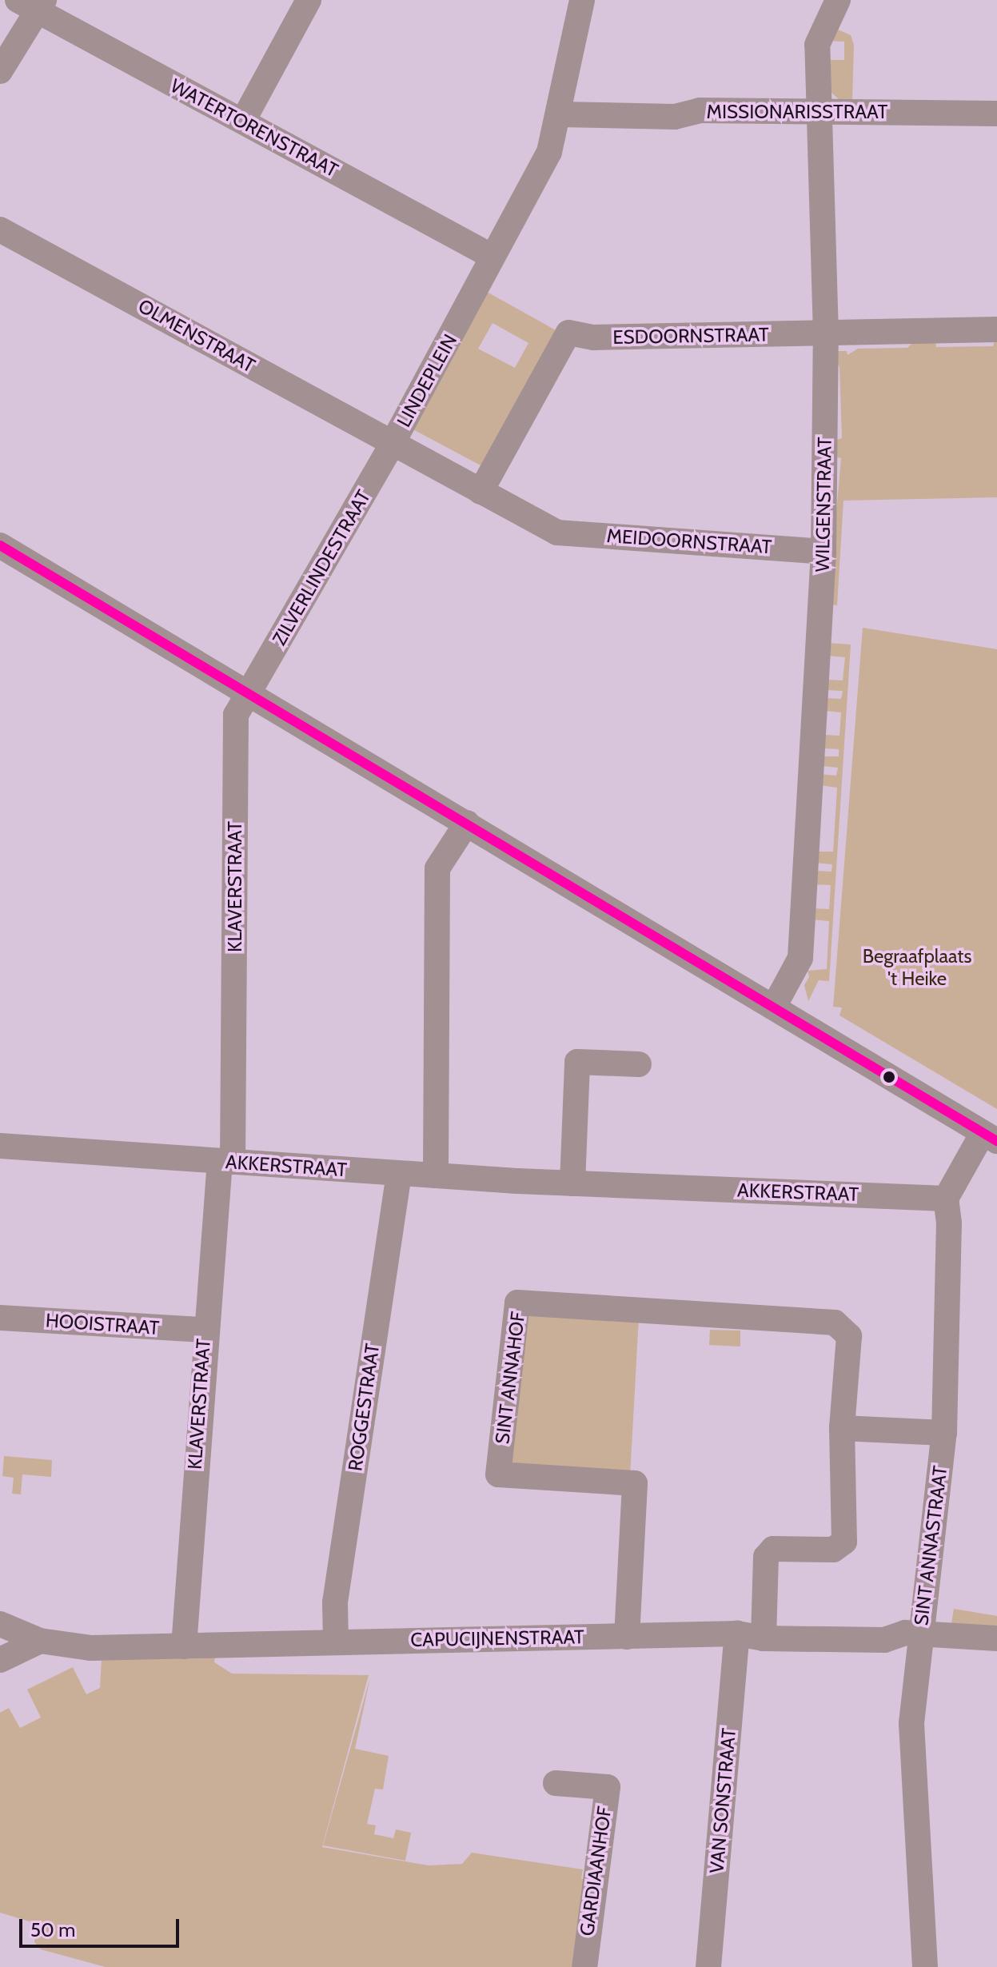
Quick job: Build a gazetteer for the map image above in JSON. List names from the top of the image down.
{
  "streets": {
    "street": [
      "MISSIONARISSTRAAT",
      "WATERTORENSTRAAT",
      "OLMENSTRAAT",
      "ESDOORNSTRAAT",
      "LINDEPLEIN",
      "WILGENSTRAAT",
      "MEIDOORNSTRAAT",
      "ZILVERLINDESTRAAT",
      "KLAVERSTRAAT",
      "AKKERSTRAAT",
      "HOOISTRAAT",
      "SINT ANNAHOF",
      "ROGGESTRAAT",
      "SINT ANNASTRAAT",
      "CAPUCIJNENSTRAAT",
      "VAN SONSTRAAT",
      "GARDIAANHOF"
    ]
  },
  "crossings": [
    ["MISSIONARISSTRAAT", "LINDEPLEIN"],
    ["MISSIONARISSTRAAT", "WILGENSTRAAT"],
    ["WATERTORENSTRAAT", "LINDEPLEIN"],
    ["OLMENSTRAAT", "LINDEPLEIN"],
    ["OLMENSTRAAT", "ZILVERLINDESTRAAT"],
    ["ESDOORNSTRAAT", "LINDEPLEIN"],
    ["ESDOORNSTRAAT", "WILGENSTRAAT"],
    ["LINDEPLEIN", "MEIDOORNSTRAAT"],
    ["LINDEPLEIN", "ZILVERLINDESTRAAT"],
    ["WILGENSTRAAT", "MEIDOORNSTRAAT"],
    ["ZILVERLINDESTRAAT", "KLAVERSTRAAT"],
    ["KLAVERSTRAAT", "AKKERSTRAAT"],
    ["KLAVERSTRAAT", "HOOISTRAAT"],
    ["KLAVERSTRAAT", "CAPUCIJNENSTRAAT"],
    ["AKKERSTRAAT", "ROGGESTRAAT"],
    ["AKKERSTRAAT", "SINT ANNASTRAAT"],
    ["SINT ANNAHOF", "CAPUCIJNENSTRAAT"],
    ["ROGGESTRAAT", "CAPUCIJNENSTRAAT"],
    ["SINT ANNASTRAAT", "CAPUCIJNENSTRAAT"],
    ["CAPUCIJNENSTRAAT", "VAN SONSTRAAT"]
  ],
  "parks": ["Begraafplaats 't Heike"],
  "scale_bar": "50 m"
}
